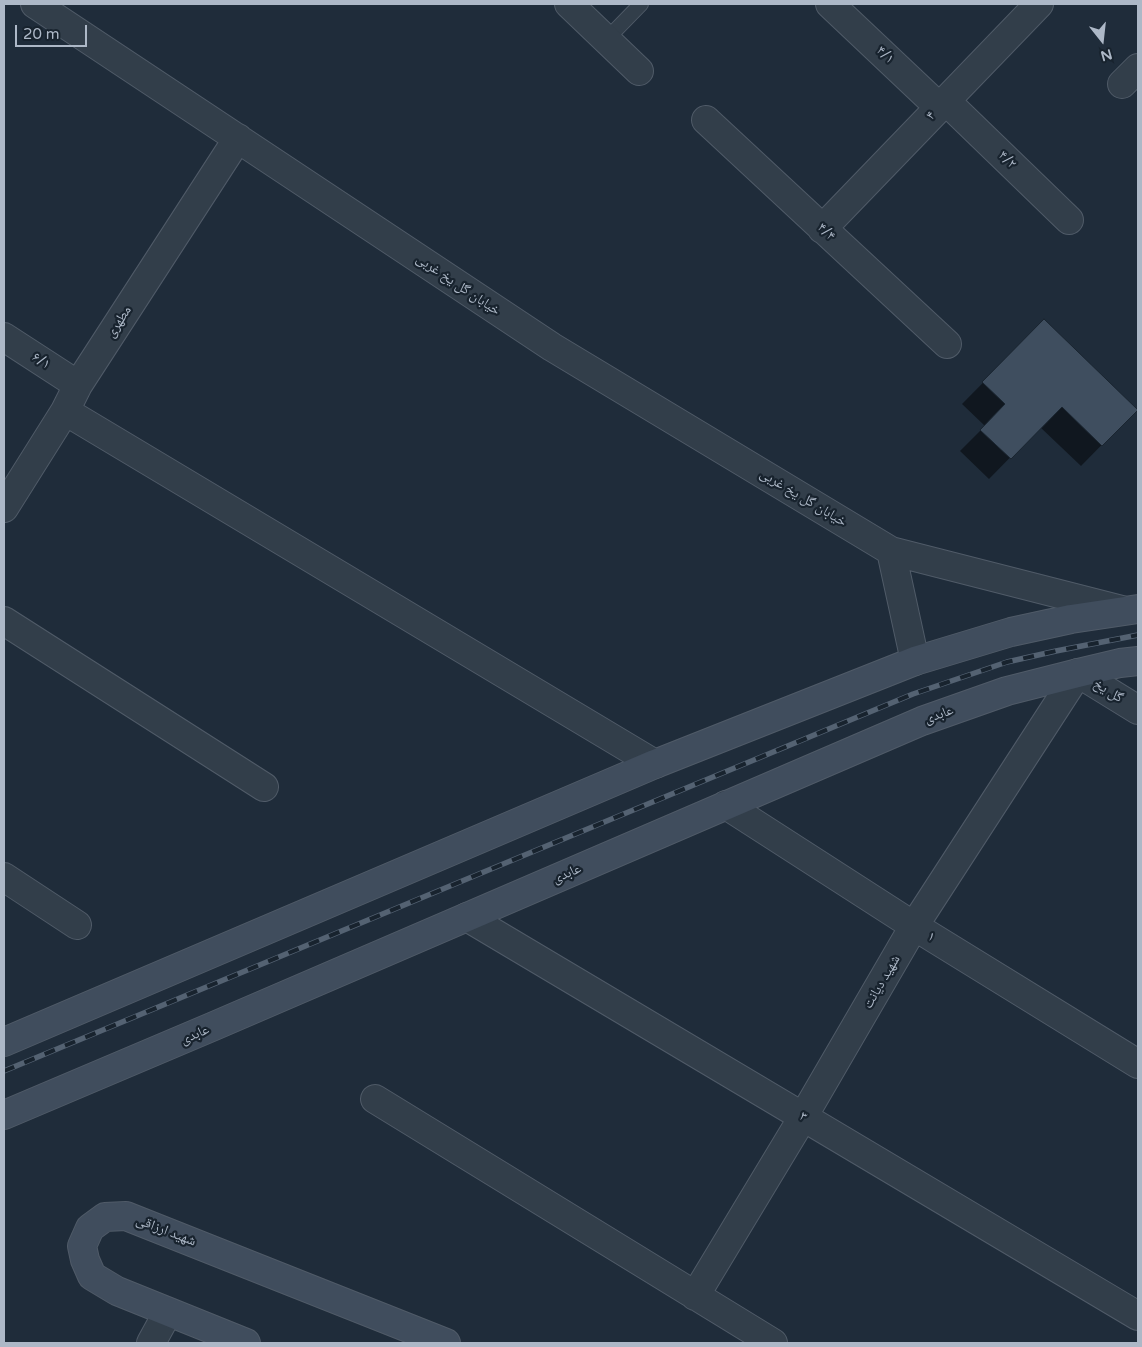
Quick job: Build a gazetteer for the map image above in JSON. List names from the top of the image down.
{
  "streets": {
    "main road": ["عابدی", "شهید ارزاقی"],
    "street": [
      "۴/۱",
      "۴",
      "۴/۲",
      "۴/۴",
      "خیابان گل یخ غربی",
      "مطهری",
      "۶/۱",
      "گل یخ",
      "۱",
      "شهید دیانت",
      "۳"
    ]
  },
  "crossings": [
    ["۴/۱", "۴"],
    ["۴/۱", "۴/۲"],
    ["۴", "۴/۲"],
    ["۴", "۴/۴"],
    ["خیابان گل یخ غربی", "مطهری"],
    ["مطهری", "۶/۱"],
    ["گل یخ", "عابدی"],
    ["گل یخ", "شهید دیانت"],
    ["عابدی", "۱"],
    ["عابدی", "شهید دیانت"],
    ["عابدی", "۳"],
    ["۱", "شهید دیانت"],
    ["شهید دیانت", "۳"]
  ],
  "scale_bar": "20 m",
  "north": "bottom"
}
